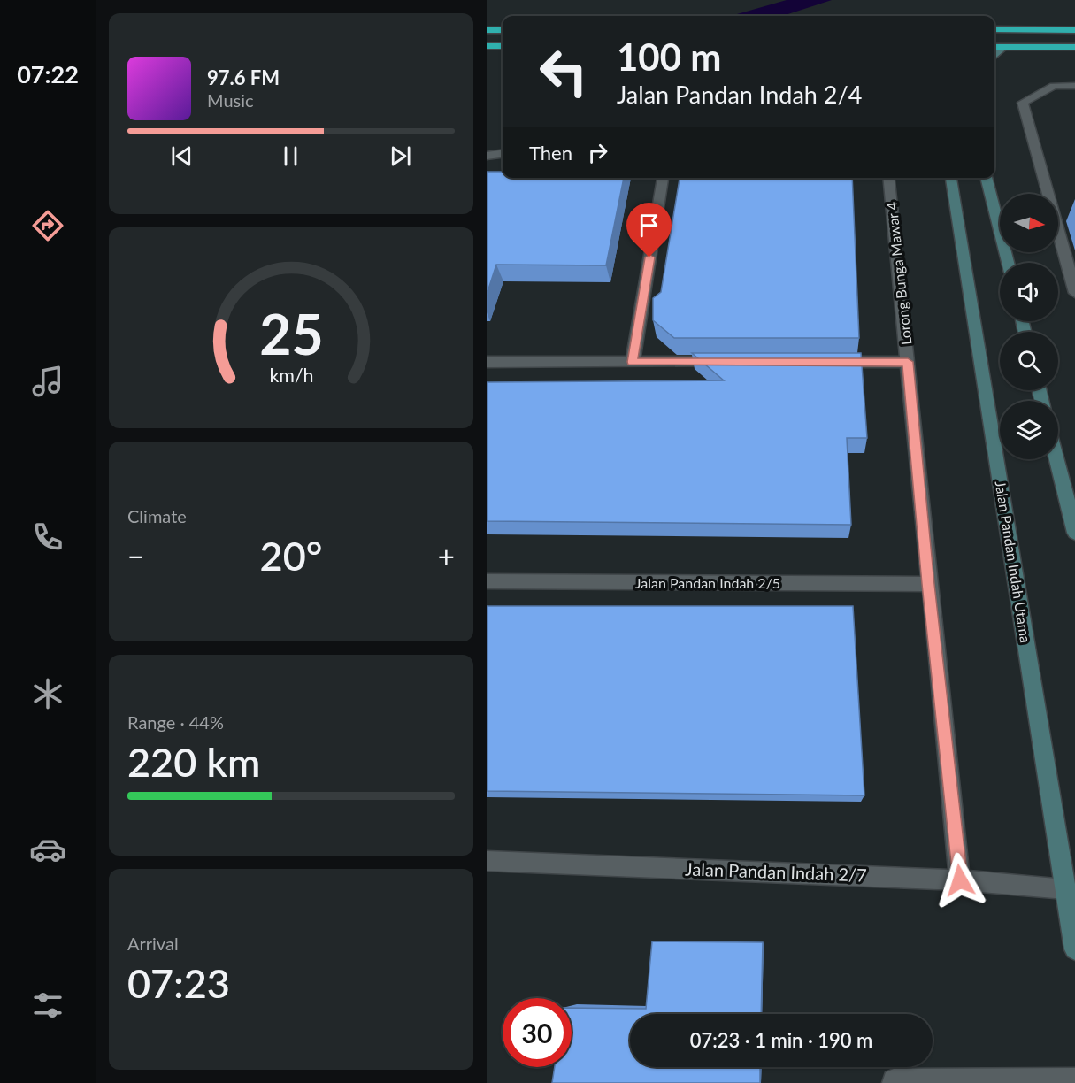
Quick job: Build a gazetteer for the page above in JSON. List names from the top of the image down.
{
  "streets": {
    "main road": ["Jalan Pandan Indah Utama"],
    "street": ["Lorong Bunga Mawar 4", "Jalan Pandan Indah 2/5", "Jalan Pandan Indah 2/7"]
  },
  "crossings": [
    ["Lorong Bunga Mawar 4", "Jalan Pandan Indah 2/5"],
    ["Lorong Bunga Mawar 4", "Jalan Pandan Indah 2/7"],
    ["Jalan Pandan Indah Utama", "Jalan Pandan Indah 2/7"]
  ],
  "north": "right",
  "page": {
    "tabs": "07:22",
    "turn": ["100 m", "Jalan Pandan Indah 2/4"],
    "song": ["97.6 FM", "Music"],
    "then": "Then",
    "tile": [
      "Climate",
      ["Range · 44%", "220 km"],
      ["Arrival", "07:23"]
    ],
    "heat": ["−", "20°", "+"],
    "limit": "30",
    "trip": "07:23 · 1 min · 190 m",
    "gauge": ["25", "km/h"]
  }
}
